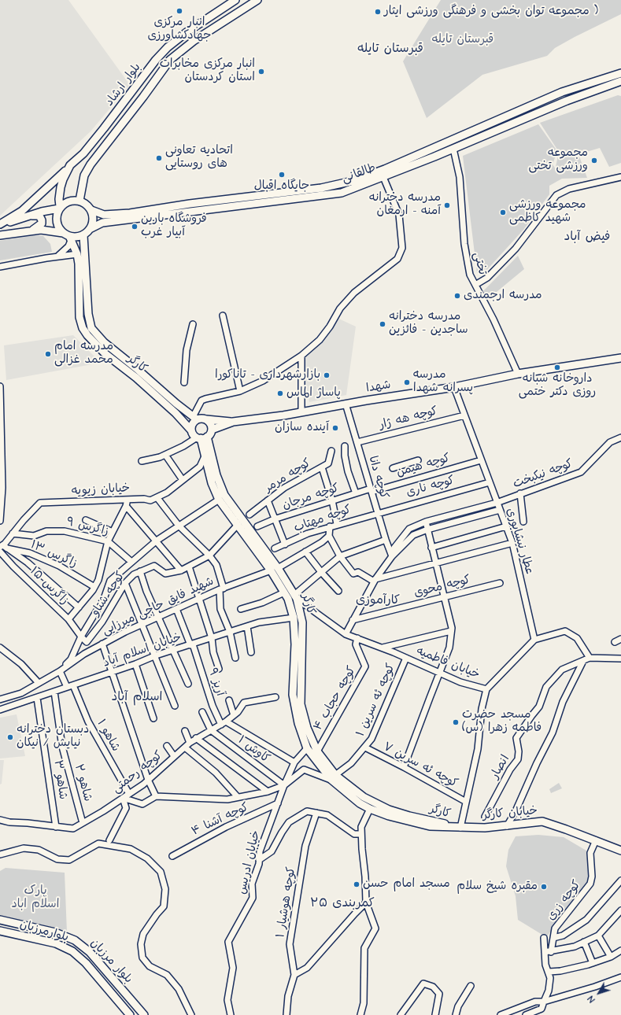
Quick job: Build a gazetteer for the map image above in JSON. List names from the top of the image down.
{
  "streets": {
    "main road": [
      "بلوار ارشاد",
      "طالقانی",
      "کارگر",
      "شهدا",
      "خیابان کارگر",
      "بلوارمرزبان",
      "بلوار مرزبان"
    ],
    "street": [
      "تختی",
      "کوچه هه ژار",
      "کوچه هیمن",
      "کوچه نیکبخت",
      "کوچه مرمر",
      "کوچه دانا",
      "کوچه ناری",
      "خیابان زیویه",
      "کوچه مرجان",
      "کوچه مهتاب",
      "زاگرس ۹",
      "عطار نیشابوری",
      "زاگرس ۱۳",
      "زاگرس ۱۵",
      "کوچه محوی",
      "کوچه شتاو",
      "شهید فایق حاجی میرزایی",
      "خیابان اسلام آباد",
      "خیابان فاطمیه",
      "آریز ۹",
      "کوچه حجاب ۴",
      "کوچه ئه سرین ۱",
      "شاهو ۱",
      "کاوش ۱",
      "کوچه ئه سرین ۷",
      "انصار",
      "کوچه رحمتی",
      "شاهو ۳",
      "شاهو ۲",
      "کوچه آشنا ۴",
      "خیابان ادریس",
      "کوچه زری",
      "کوچه هوشیار ۱"
    ]
  },
  "crossings": [
    ["بلوار ارشاد", "طالقانی"],
    ["بلوار ارشاد", "کارگر"],
    ["طالقانی", "تختی"],
    ["طالقانی", "کارگر"],
    ["تختی", "شهدا"],
    ["کارگر", "کوچه شتاو"],
    ["کارگر", "شهید فایق حاجی میرزایی"],
    ["کارگر", "خیابان اسلام آباد"],
    ["کارگر", "خیابان فاطمیه"],
    ["کارگر", "کوچه حجاب ۴"],
    ["کارگر", "کوچه ئه سرین ۱"],
    ["کارگر", "خیابان کارگر"],
    ["کارگر", "خیابان ادریس"],
    ["شهدا", "کوچه دانا"],
    ["شهدا", "عطار نیشابوری"],
    ["کوچه هه ژار", "کوچه دانا"],
    ["کوچه هه ژار", "عطار نیشابوری"],
    ["کوچه هیمن", "کوچه دانا"],
    ["کوچه هیمن", "کوچه مرجان"],
    ["کوچه هیمن", "عطار نیشابوری"],
    ["کوچه نیکبخت", "کوچه دانا"],
    ["کوچه نیکبخت", "عطار نیشابوری"],
    ["کوچه دانا", "کوچه ناری"],
    ["کوچه دانا", "کوچه مرجان"],
    ["کوچه دانا", "کوچه مهتاب"],
    ["کوچه ناری", "کوچه مهتاب"],
    ["کوچه ناری", "عطار نیشابوری"],
    ["خیابان زیویه", "زاگرس ۹"],
    ["خیابان زیویه", "زاگرس ۱۳"],
    ["زاگرس ۱۵", "کوچه شتاو"],
    ["شهید فایق حاجی میرزایی", "آریز ۹"],
    ["خیابان اسلام آباد", "آریز ۹"],
    ["خیابان اسلام آباد", "شاهو ۱"],
    ["خیابان اسلام آباد", "شاهو ۳"],
    ["خیابان اسلام آباد", "شاهو ۲"],
    ["خیابان فاطمیه", "کوچه حجاب ۴"],
    ["خیابان فاطمیه", "کوچه ئه سرین ۱"],
    ["خیابان فاطمیه", "کوچه ئه سرین ۷"],
    ["خیابان فاطمیه", "خیابان کارگر"],
    ["آریز ۹", "کوچه رحمتی"],
    ["کوچه ئه سرین ۱", "کوچه ئه سرین ۷"],
    ["شاهو ۱", "کوچه رحمتی"],
    ["کاوش ۱", "کوچه رحمتی"],
    ["کاوش ۱", "خیابان ادریس"],
    ["کوچه رحمتی", "شاهو ۳"],
    ["کوچه رحمتی", "شاهو ۲"],
    ["خیابان کارگر", "کوچه زری"],
    ["کوچه آشنا ۴", "خیابان ادریس"]
  ],
  "districts": [
    "قبرستان تایله",
    "فیض آباد",
    "کارآموزی",
    "اسلام آباد",
    "کمربندی ۲۵"
  ],
  "parks": ["قبرستان تایله", "پارک اسلام اباد"],
  "places": [
    "انبار مرکزی جهادکشاورزی",
    "مجموعه توان بخشی و فرهنگی ورزشی ایثار )",
    "انبار مرکزی مخابرات استان کردستان",
    "اتحادیه تعاونی های روستایی",
    "مجموعه ورزشی تختی",
    "جایگاه اقبال",
    "مدرسه دخترانه آمنه - ارمغان",
    "مجموعه ورزشی شهید کاظمی",
    "فروشگاه بارین آبیار غرب",
    "مدرسه ارجمندی",
    "مدرسه دخترانه ساجدین - فائزین",
    "مدرسه امام محمد غزالی",
    "داروخانه شبانه روزی دکتر ختمی",
    "بازارشهرداری - تاناکورا",
    "مدرسه پسرانه شهدا",
    "پاساژ الماس",
    "آینده سازان",
    "مسجد حضرت فاطمه زهرا (س)",
    "دبستان دخترانه نیایش / نیکان",
    "مسجد امام حسن",
    "مقبره شیخ سلام"
  ],
  "north": "bottom left"
}
